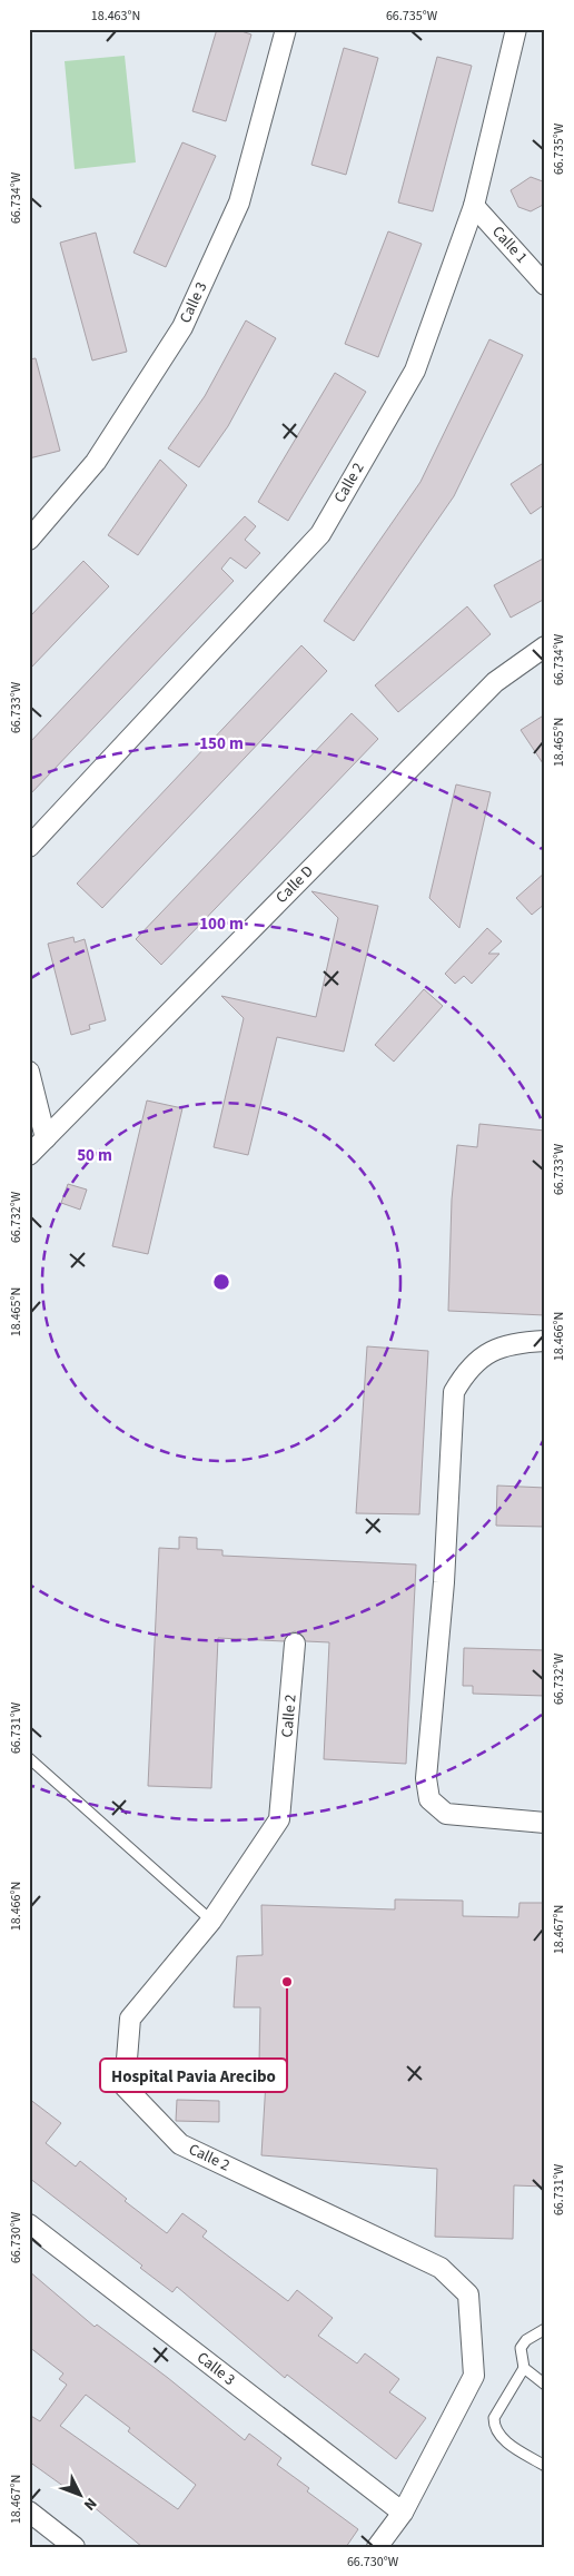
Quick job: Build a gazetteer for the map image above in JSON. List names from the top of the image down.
{
  "streets": {
    "street": [
      "Calle 1",
      "Calle 3",
      "Calle 2",
      "Calle D"
    ]
  },
  "crossings": [
    ["Calle 1", "Calle 2"],
    ["Calle 3", "Calle 2"]
  ],
  "places": ["Hospital Pavia Arecibo"],
  "north": "bottom right",
  "coordinates": [
    "18.463°N",
    "66.735°W",
    "66.734°W",
    "66.733°W",
    "18.465°N",
    "66.732°W",
    "18.466°N",
    "66.731°W",
    "18.467°N",
    "66.730°W"
  ],
  "rings": ["150 m", "100 m", "50 m"]
}
